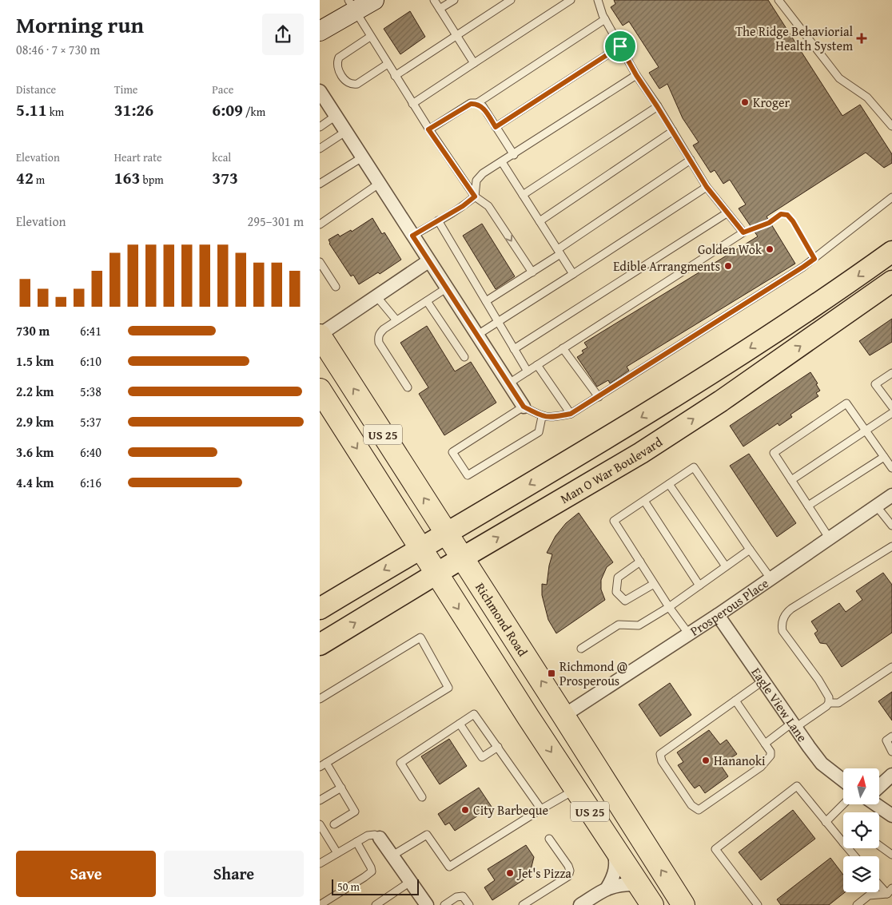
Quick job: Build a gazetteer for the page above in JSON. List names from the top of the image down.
{
  "streets": {
    "highway": ["US 25", "Richmond Road"],
    "main road": ["Man O War Boulevard"],
    "street": ["Prosperous Place", "Eagle View Lane"]
  },
  "crossings": [
    ["US 25", "Man O War Boulevard"],
    ["Man O War Boulevard", "Richmond Road"],
    ["Prosperous Place", "Richmond Road"],
    ["Prosperous Place", "Eagle View Lane"]
  ],
  "places": {
    "health": ["The Ridge Behaviorial Health System"],
    "other": [
      "Kroger",
      "Golden Wok",
      "Edible Arrangments",
      "Hananoki",
      "City Barbeque",
      "Jet's Pizza"
    ],
    "transit": ["Richmond @ Prosperous"]
  },
  "scale_bar": "50 m",
  "north": "top",
  "page": {
    "heading": ["Morning run", "08:46 · 7 × 730 m"],
    "stats": [
      ["Distance", "5.11 km"],
      ["Time", "31:26"],
      ["Pace", "6:09 /km"],
      ["Elevation", "42 m"],
      ["Heart rate", "163 bpm"],
      ["kcal", "373"]
    ],
    "chart": ["Elevation", "295–301 m"],
    "list": [
      {
        "name": "730 m",
        "note": "6:41"
      },
      {
        "name": "1.5 km",
        "note": "6:10"
      },
      {
        "name": "2.2 km",
        "note": "5:38"
      },
      {
        "name": "2.9 km",
        "note": "5:37"
      },
      {
        "name": "3.6 km",
        "note": "6:40"
      },
      {
        "name": "4.4 km",
        "note": "6:16"
      }
    ],
    "buttons": ["Save", "Share"],
    "scale": "50 m"
  }
}
